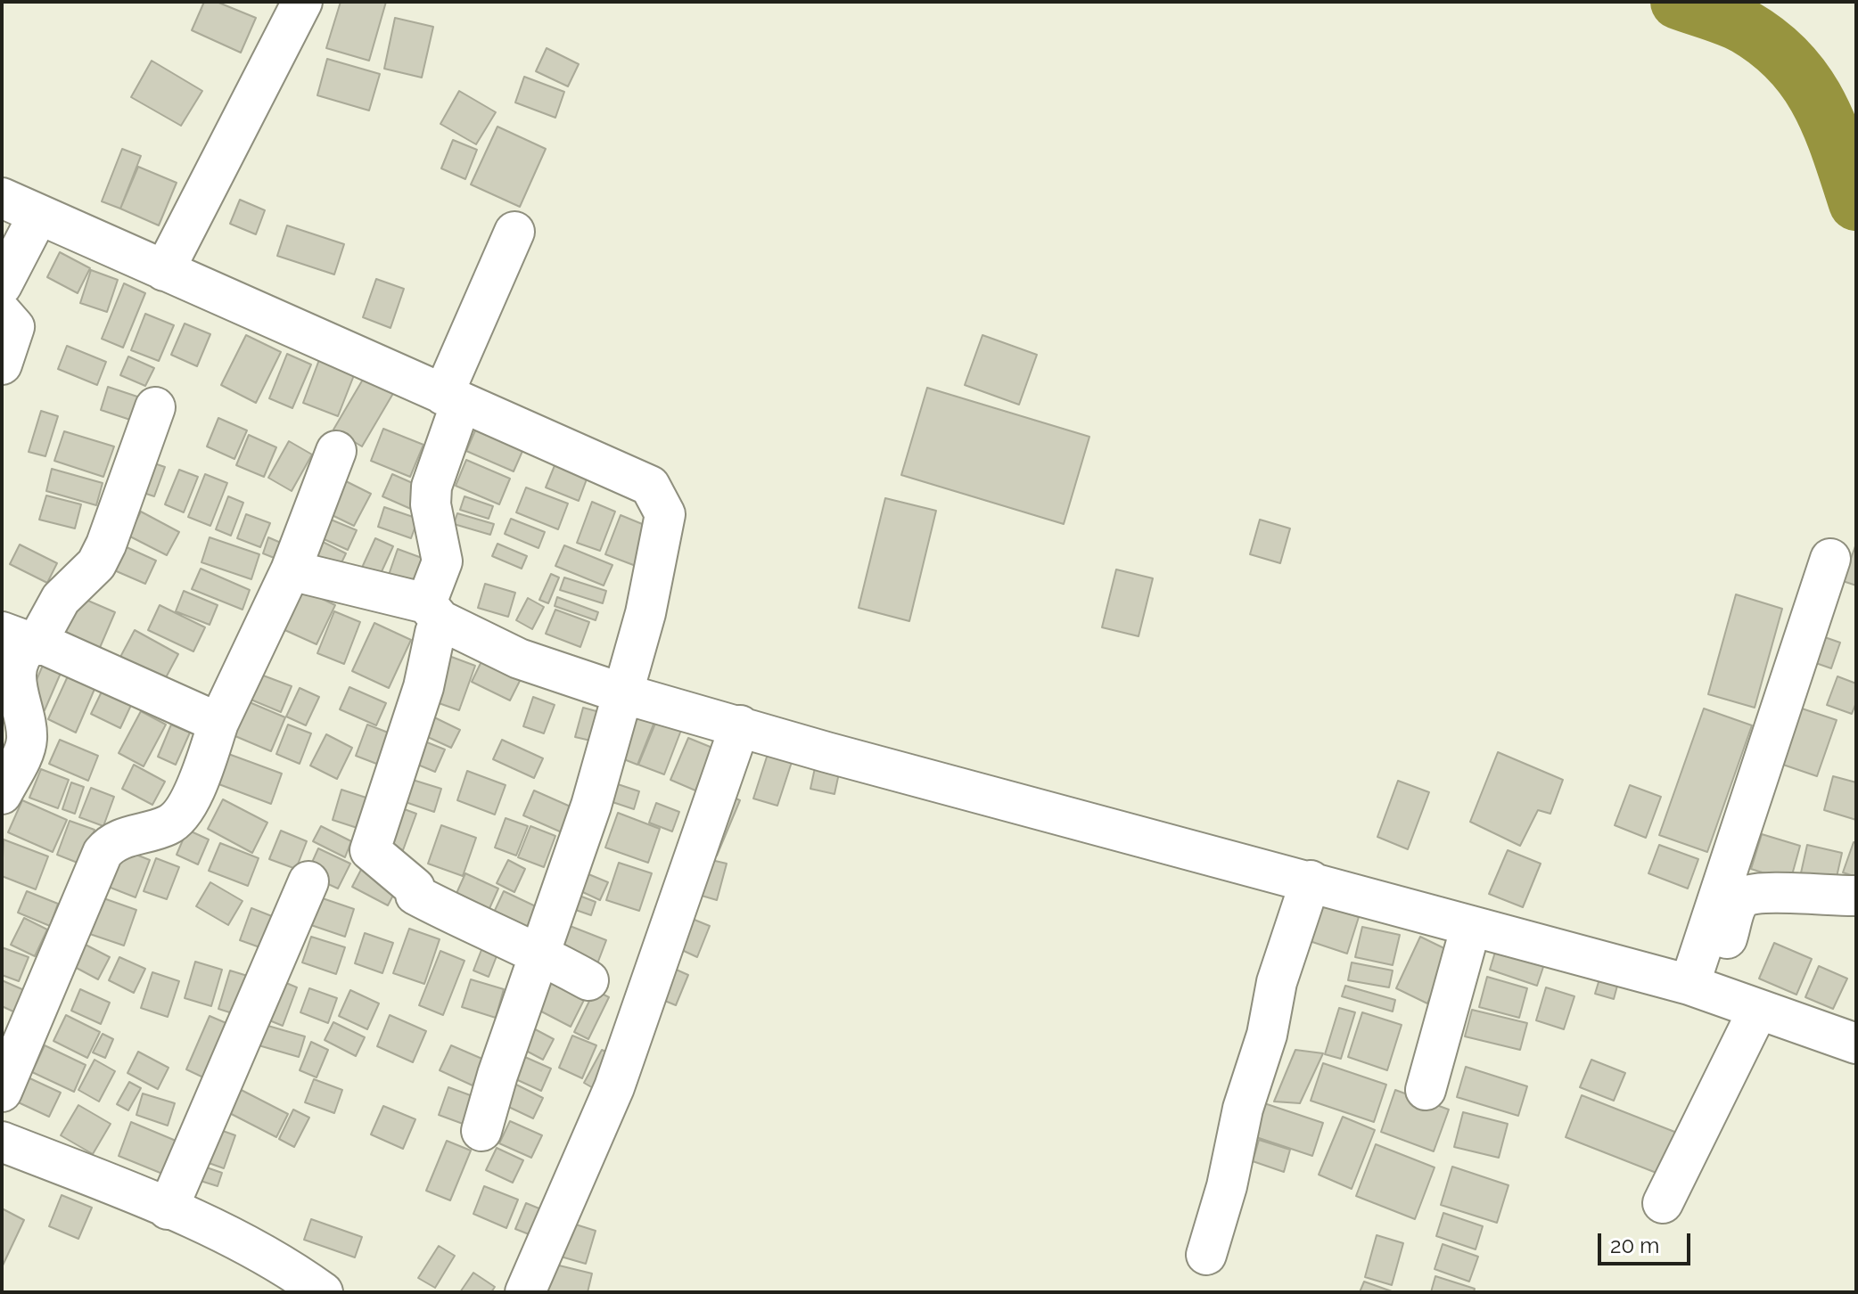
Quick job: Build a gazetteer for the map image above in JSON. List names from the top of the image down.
{
  "scale_bar": "20 m"
}
